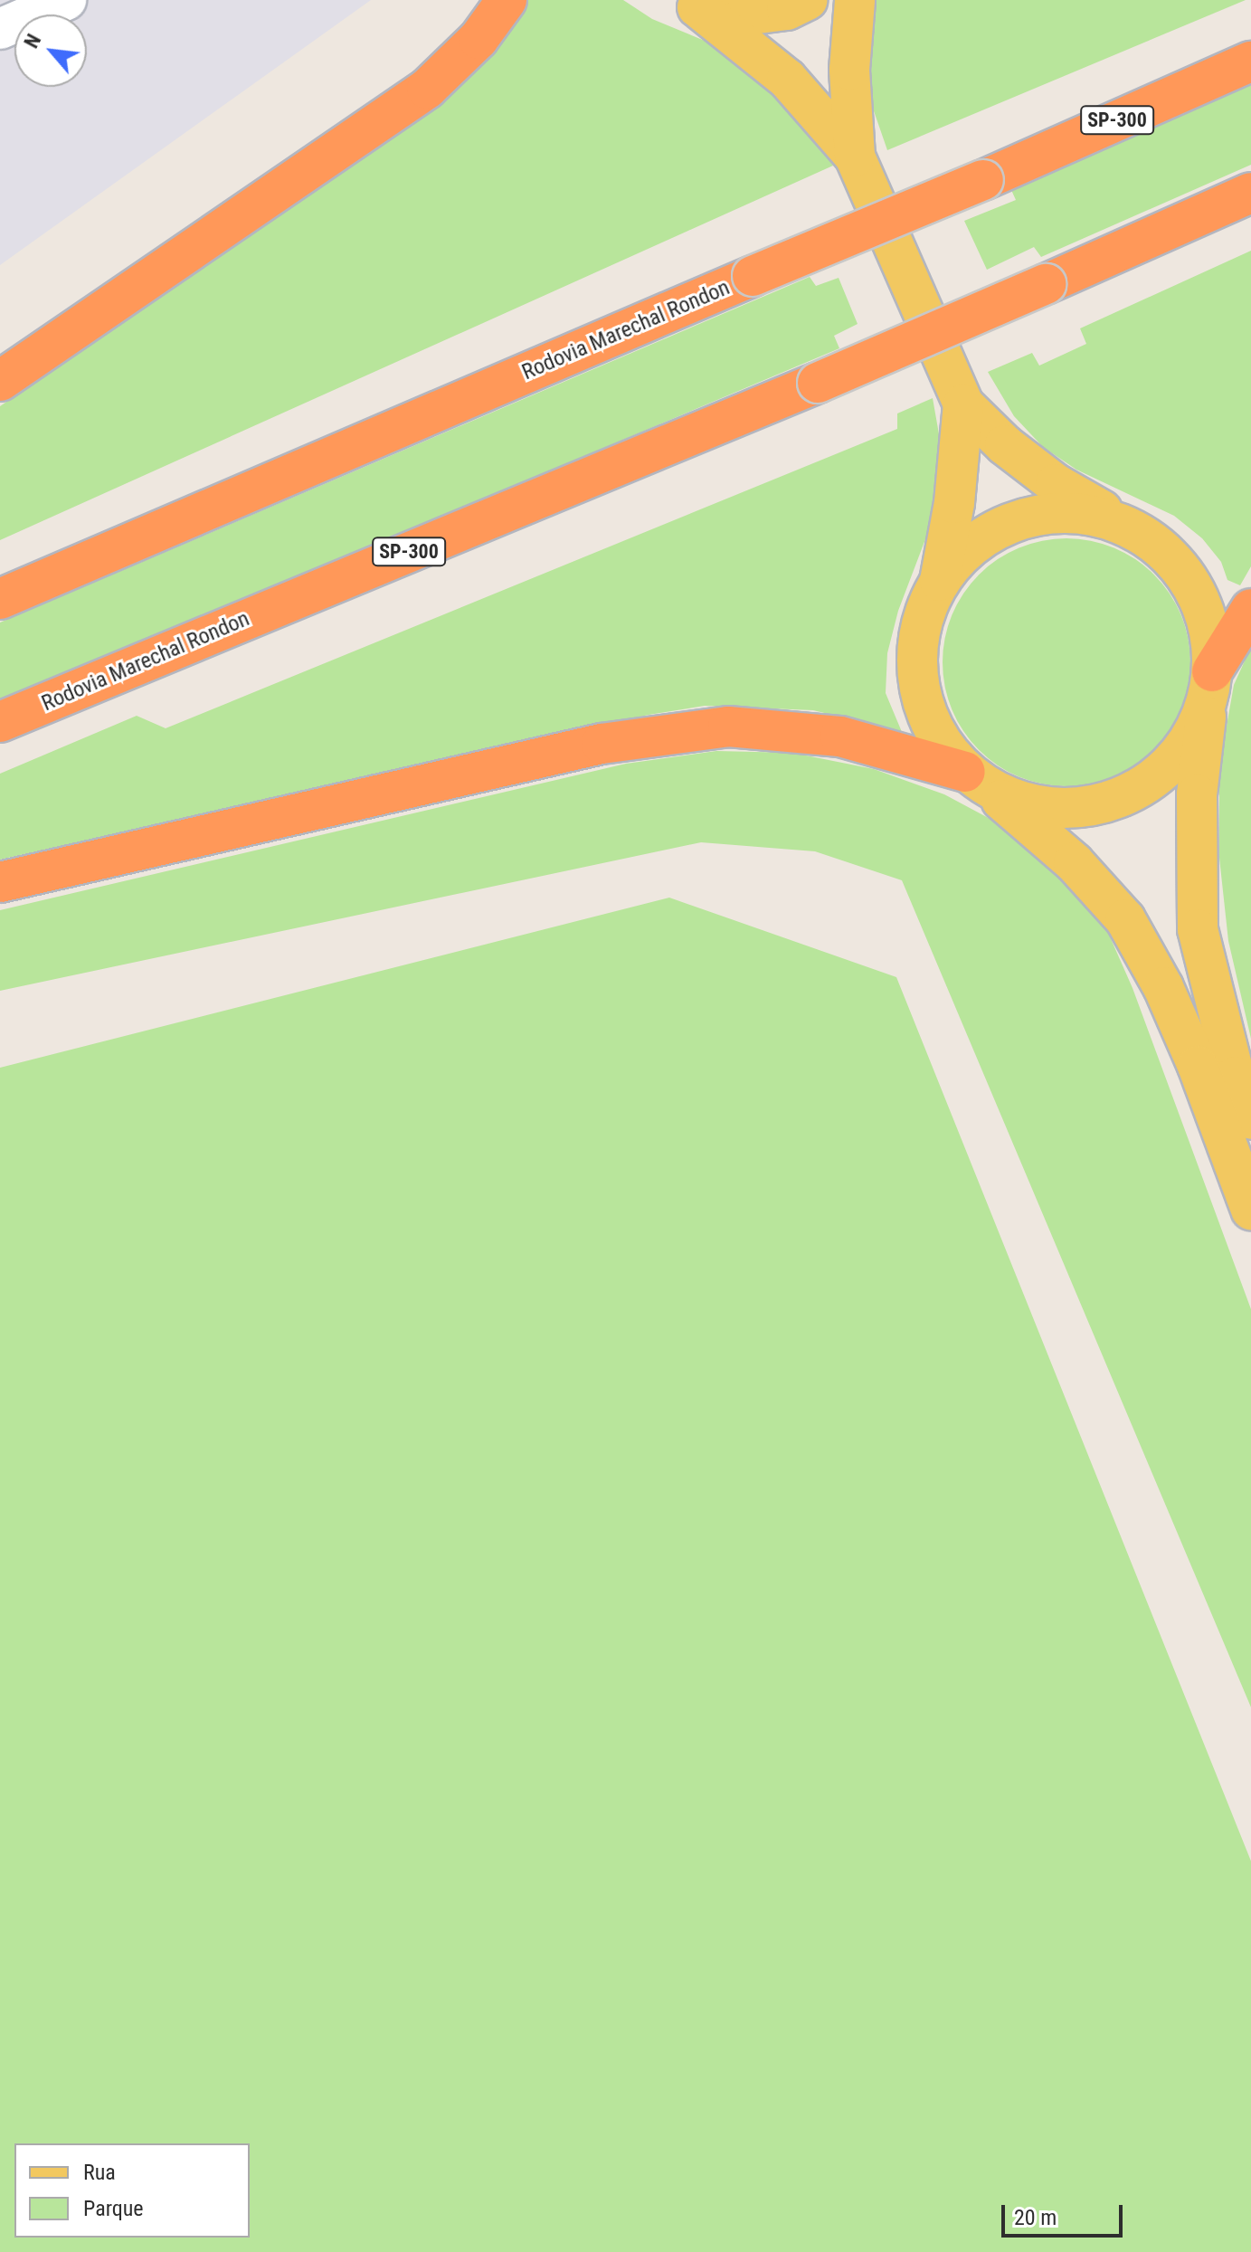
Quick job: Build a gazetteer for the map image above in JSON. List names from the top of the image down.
{
  "streets": {
    "highway": ["SP-300", "Rodovia Marechal Rondon"]
  },
  "legend": ["Rua", "Parque"],
  "scale_bar": "20 m",
  "north": "top left"
}
